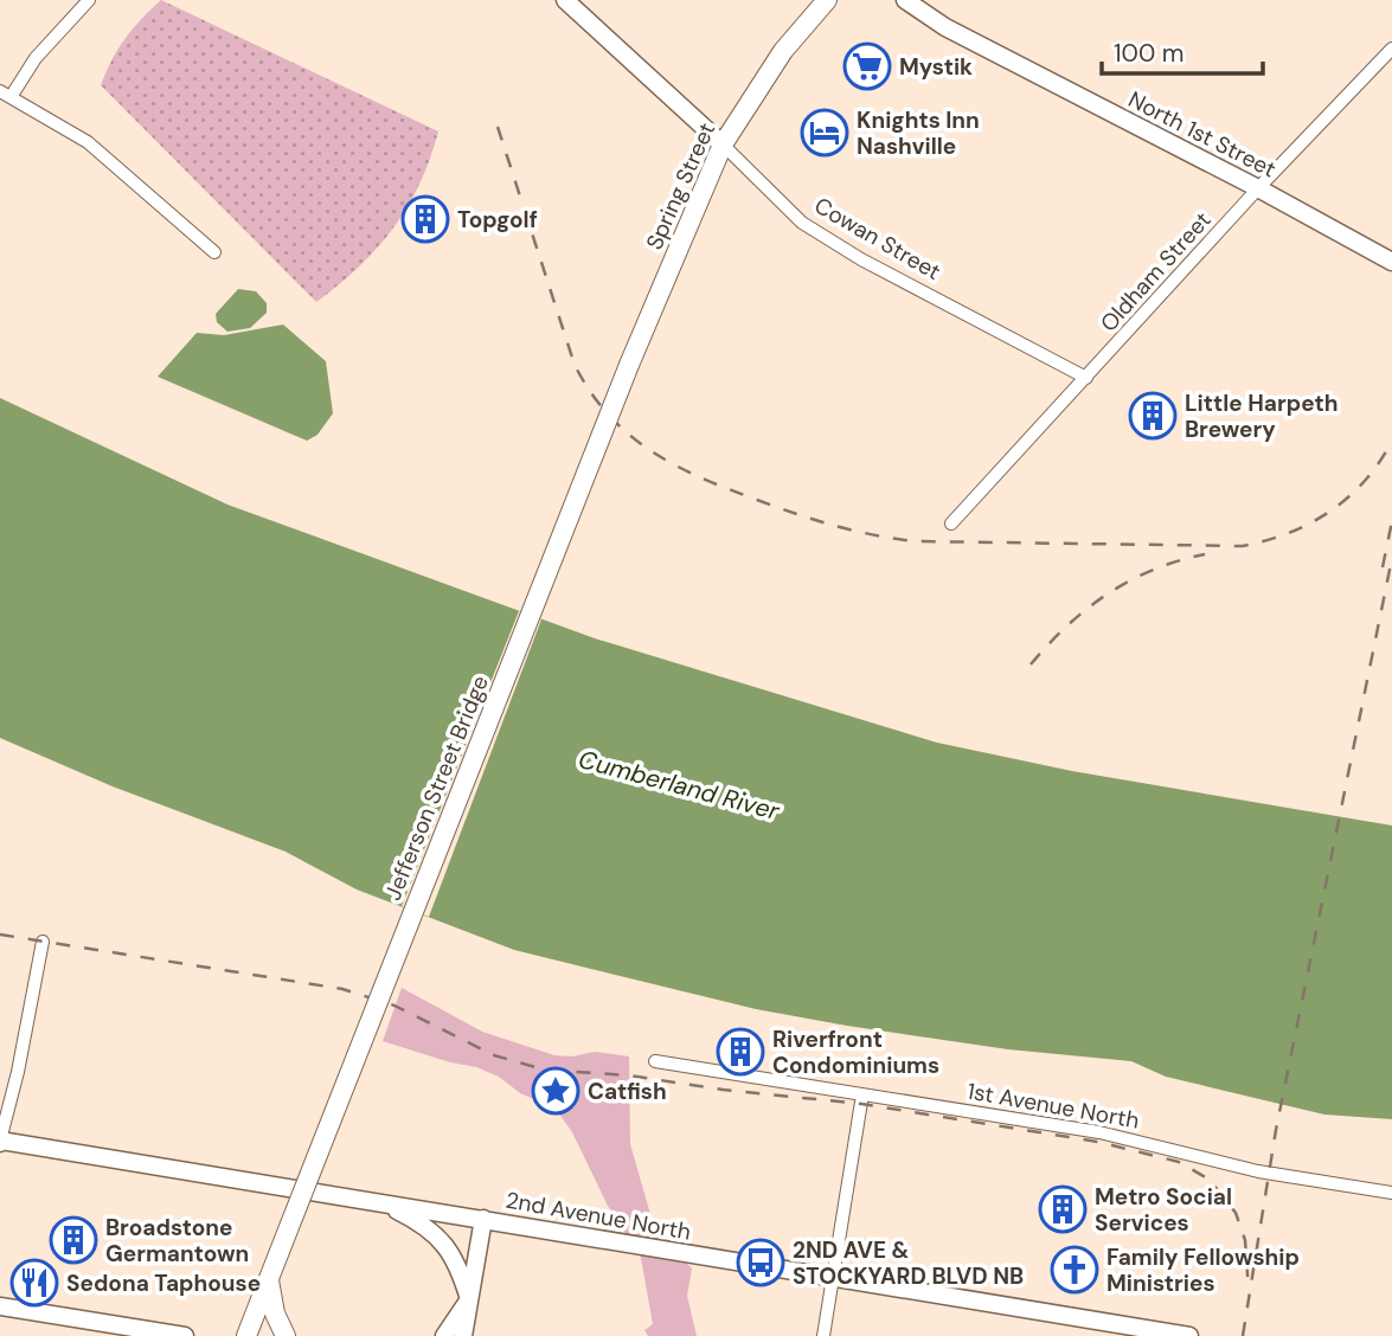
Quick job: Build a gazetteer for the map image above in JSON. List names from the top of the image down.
{
  "streets": {
    "main road": ["Spring Street", "Jefferson Street Bridge"],
    "street": [
      "North 1st Street",
      "Cowan Street",
      "Oldham Street",
      "1st Avenue North",
      "2nd Avenue North"
    ]
  },
  "crossings": [
    ["North 1st Street", "Oldham Street"],
    ["Spring Street", "Cowan Street"],
    ["Spring Street", "Jefferson Street Bridge"],
    ["Cowan Street", "Oldham Street"]
  ],
  "water": ["Cumberland River"],
  "places": {
    "supermarket": ["Mystik"],
    "hotel": ["Knights Inn Nashville"],
    "building": [
      "Topgolf",
      "Little Harpeth Brewery",
      "Riverfront Condominiums",
      "Metro Social Services",
      "Broadstone Germantown"
    ],
    "place": ["Catfish"],
    "bus stop": ["2ND AVE & STOCKYARD BLVD NB"],
    "church": ["Family Fellowship Ministries"],
    "restaurant": ["Sedona Taphouse"]
  },
  "scale_bar": "100 m"
}
